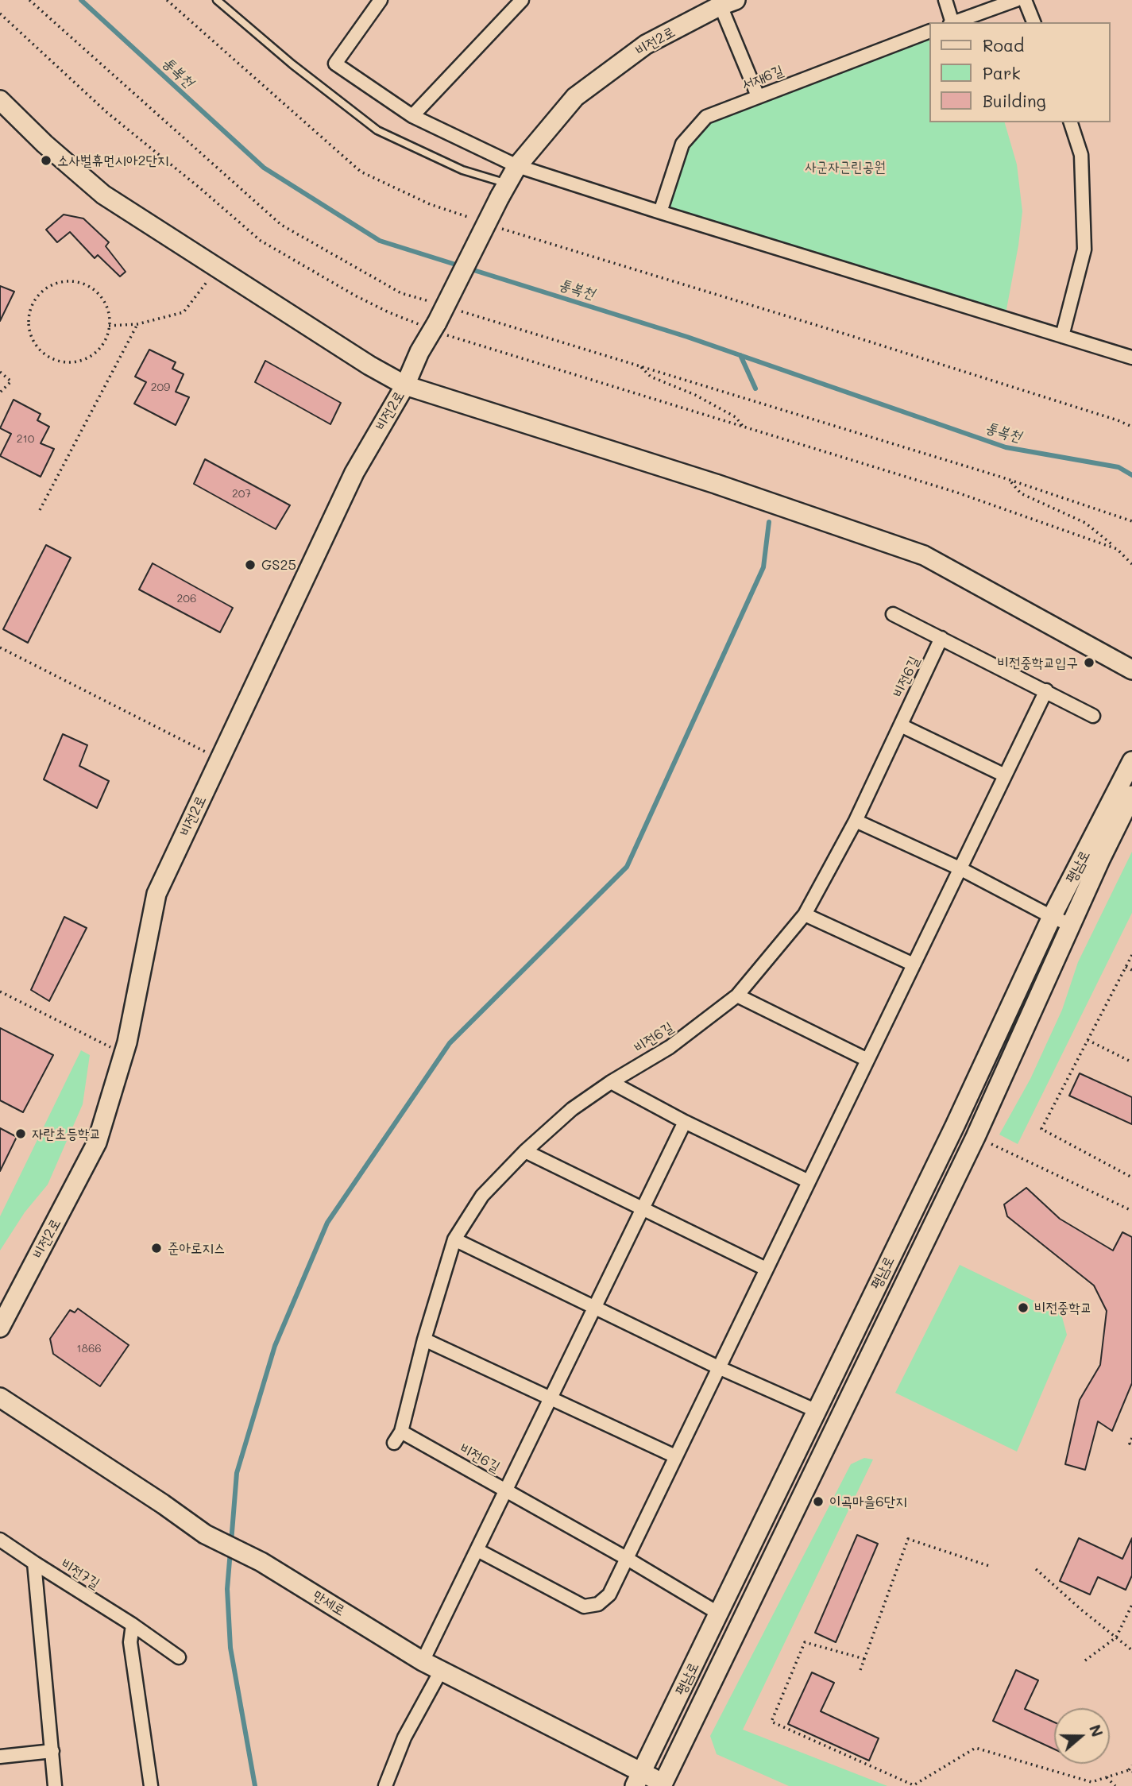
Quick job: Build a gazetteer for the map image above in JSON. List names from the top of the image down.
{
  "streets": {
    "street": [
      "비전2로",
      "서재6길",
      "비전6길",
      "평남로",
      "비전7길",
      "만세로"
    ]
  },
  "crossings": [
    ["비전6길", "평남로"],
    ["평남로", "만세로"]
  ],
  "water": ["통복천"],
  "parks": ["사군자근린공원"],
  "places": [
    "소사벌휴먼시아2단지",
    "GS25",
    "비전중학교입구",
    "자란초등학교",
    "준아로지스",
    "비전중학교",
    "이곡마을6단지"
  ],
  "house_numbers": [
    "209",
    "210",
    "207",
    "206",
    "1866"
  ],
  "legend": ["Road", "Park", "Building"],
  "north": "right"
}
